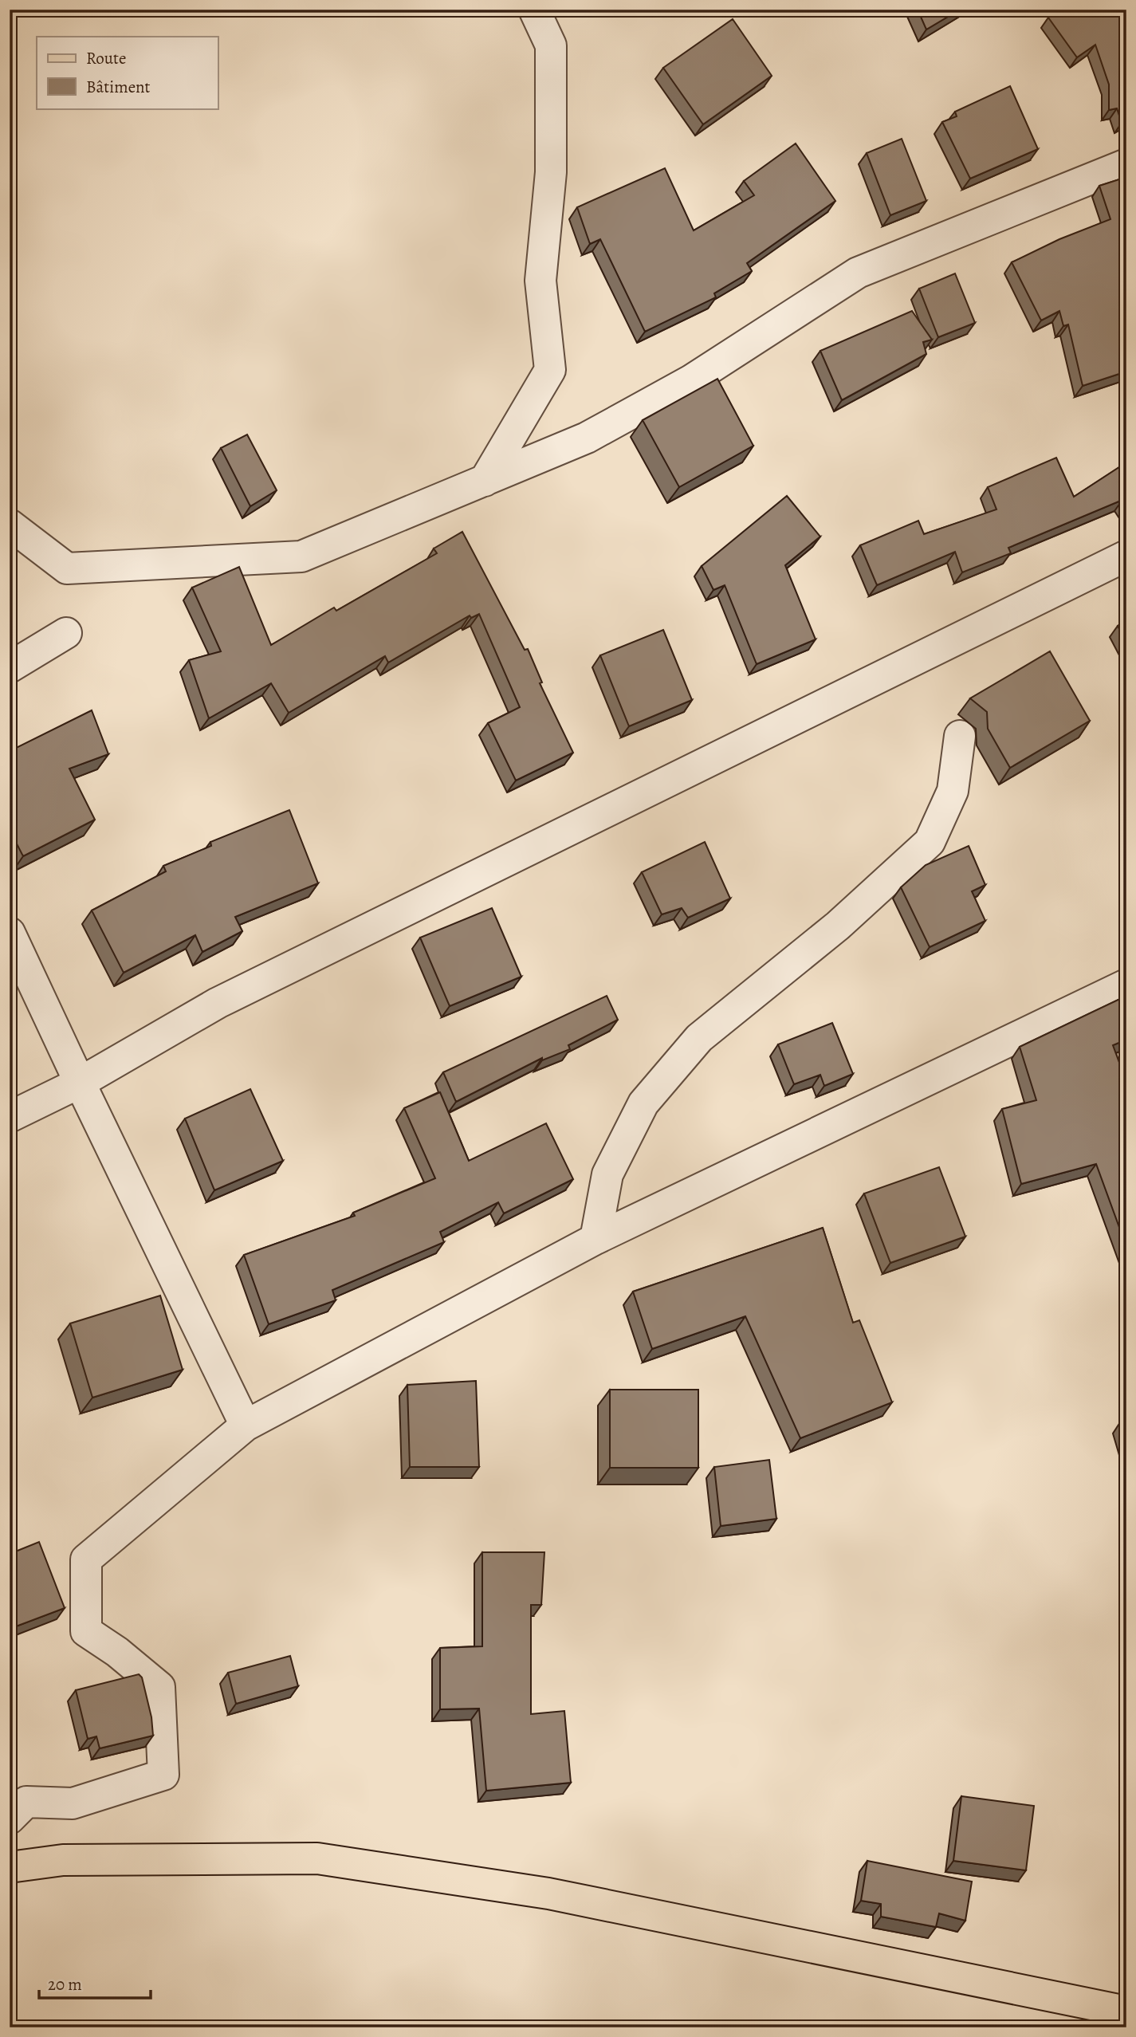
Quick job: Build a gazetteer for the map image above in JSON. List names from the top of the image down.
{
  "legend": ["Route", "Bâtiment"],
  "scale_bar": "20 m"
}
